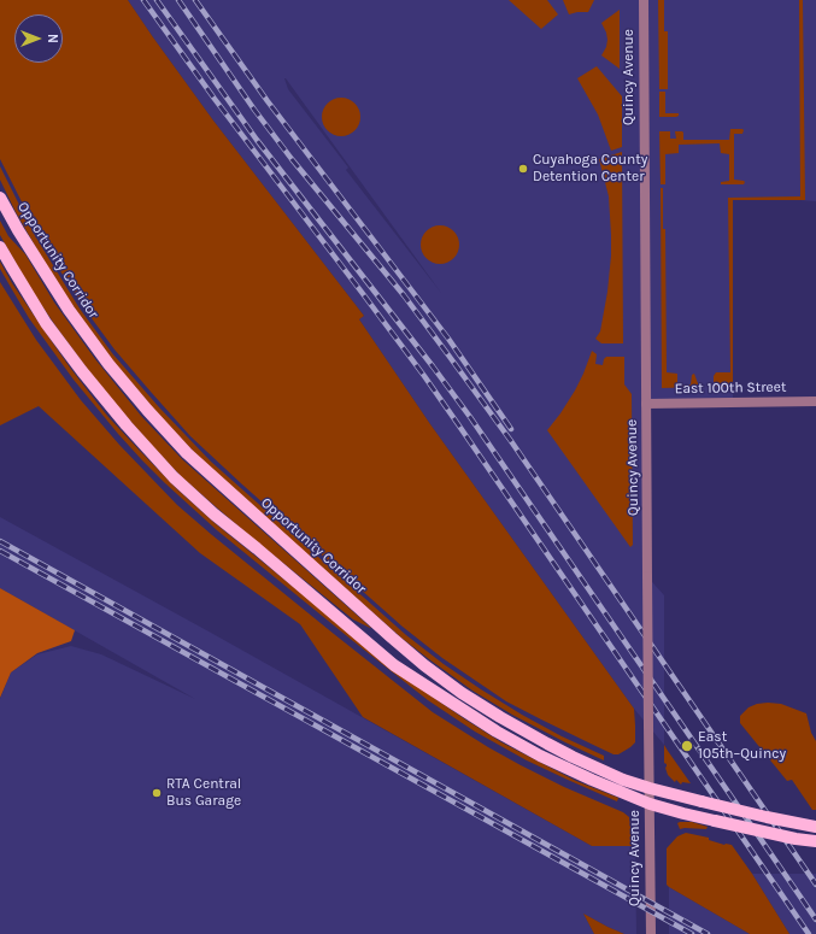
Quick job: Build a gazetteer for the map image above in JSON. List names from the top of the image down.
{
  "streets": {
    "main road": ["Opportunity Corridor"],
    "street": ["Quincy Avenue", "East 100th Street"]
  },
  "crossings": [
    ["Quincy Avenue", "Opportunity Corridor"],
    ["Quincy Avenue", "East 100th Street"]
  ],
  "places": ["Cuyahoga County Detention Center", "East 105th–Quincy", "RTA Central Bus Garage"],
  "north": "right"
}
